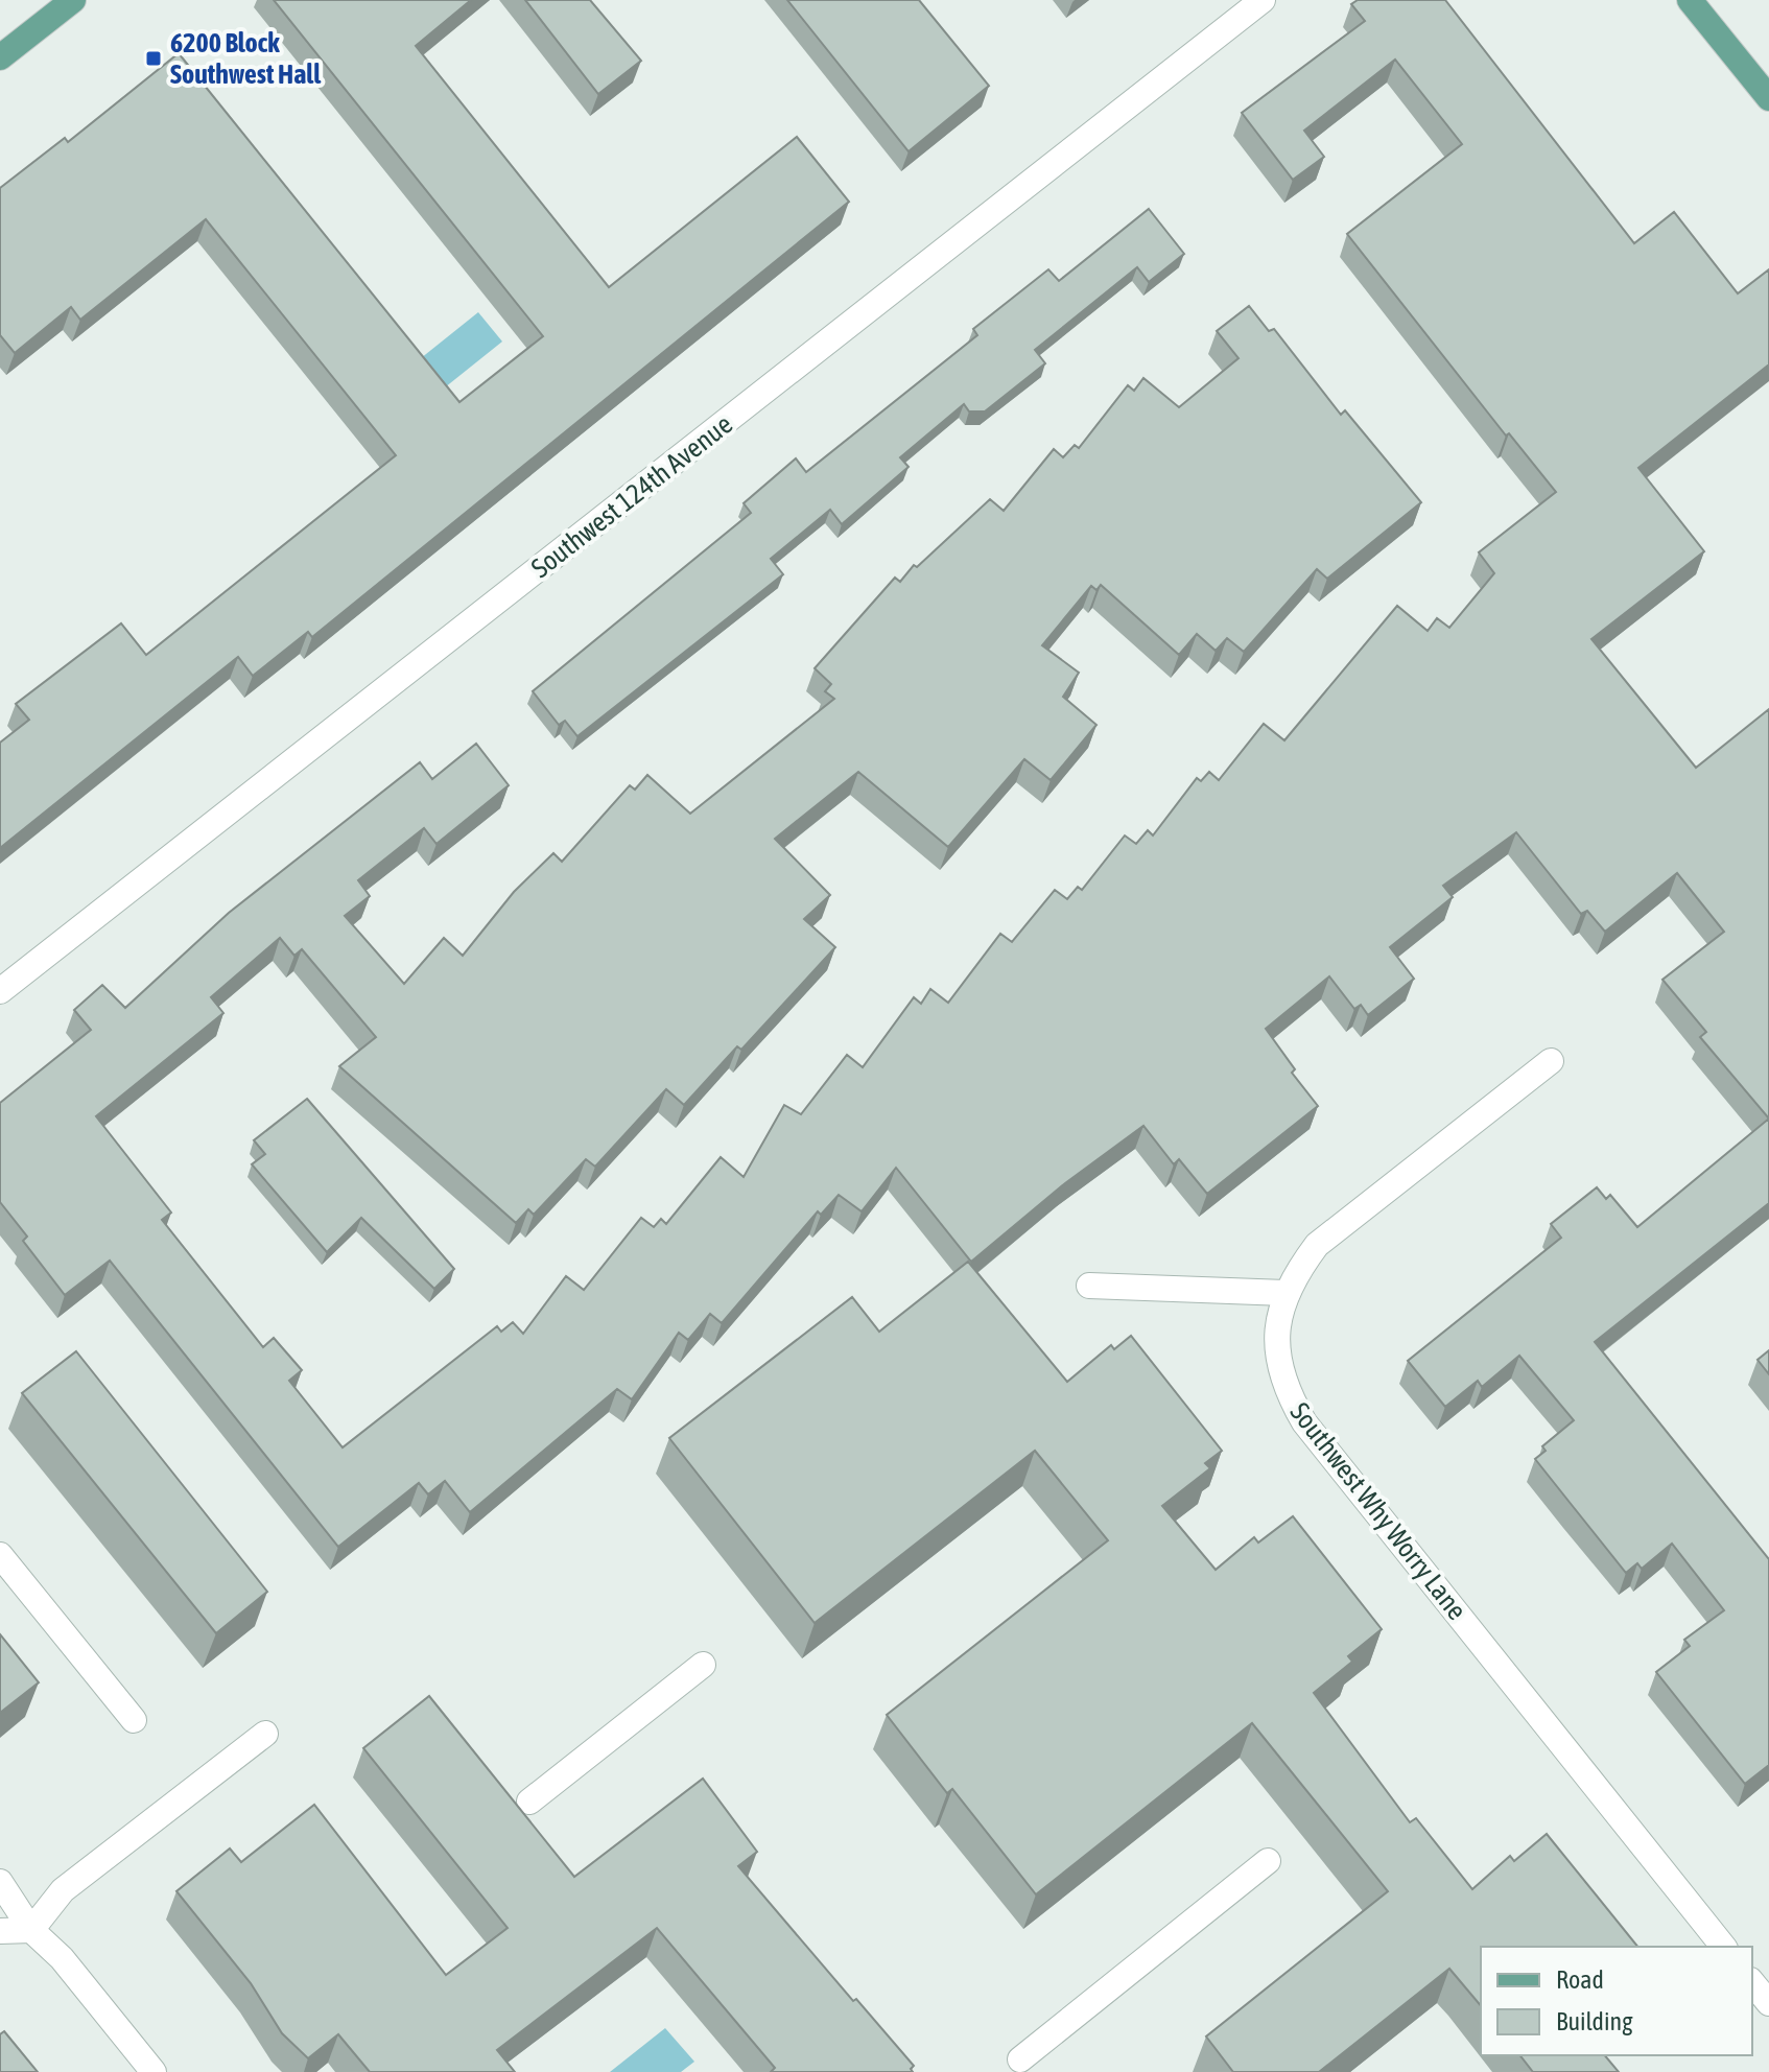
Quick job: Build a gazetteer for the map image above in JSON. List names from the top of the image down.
{
  "streets": {
    "street": ["Southwest 124th Avenue", "Southwest Why Worry Lane"]
  },
  "places": {
    "transit": ["6200 Block Southwest Hall"]
  },
  "legend": ["Road", "Building"]
}
